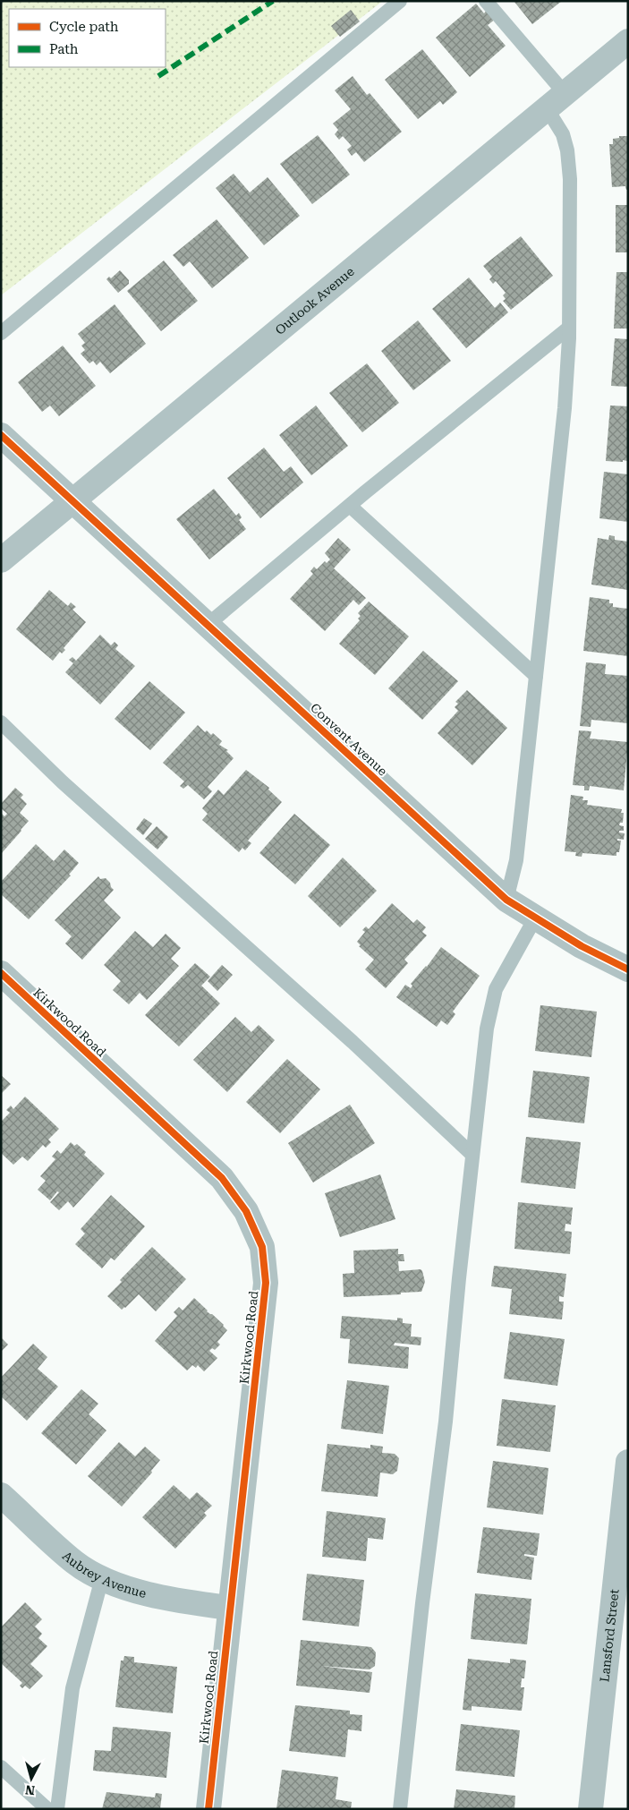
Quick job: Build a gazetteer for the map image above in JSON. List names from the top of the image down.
{
  "streets": {
    "street": [
      "Outlook Avenue",
      "Convent Avenue",
      "Kirkwood Road",
      "Aubrey Avenue",
      "Lansford Street"
    ]
  },
  "crossings": [
    ["Outlook Avenue", "Convent Avenue"],
    ["Kirkwood Road", "Aubrey Avenue"]
  ],
  "legend": ["Cycle path", "Path"],
  "north": "bottom"
}
